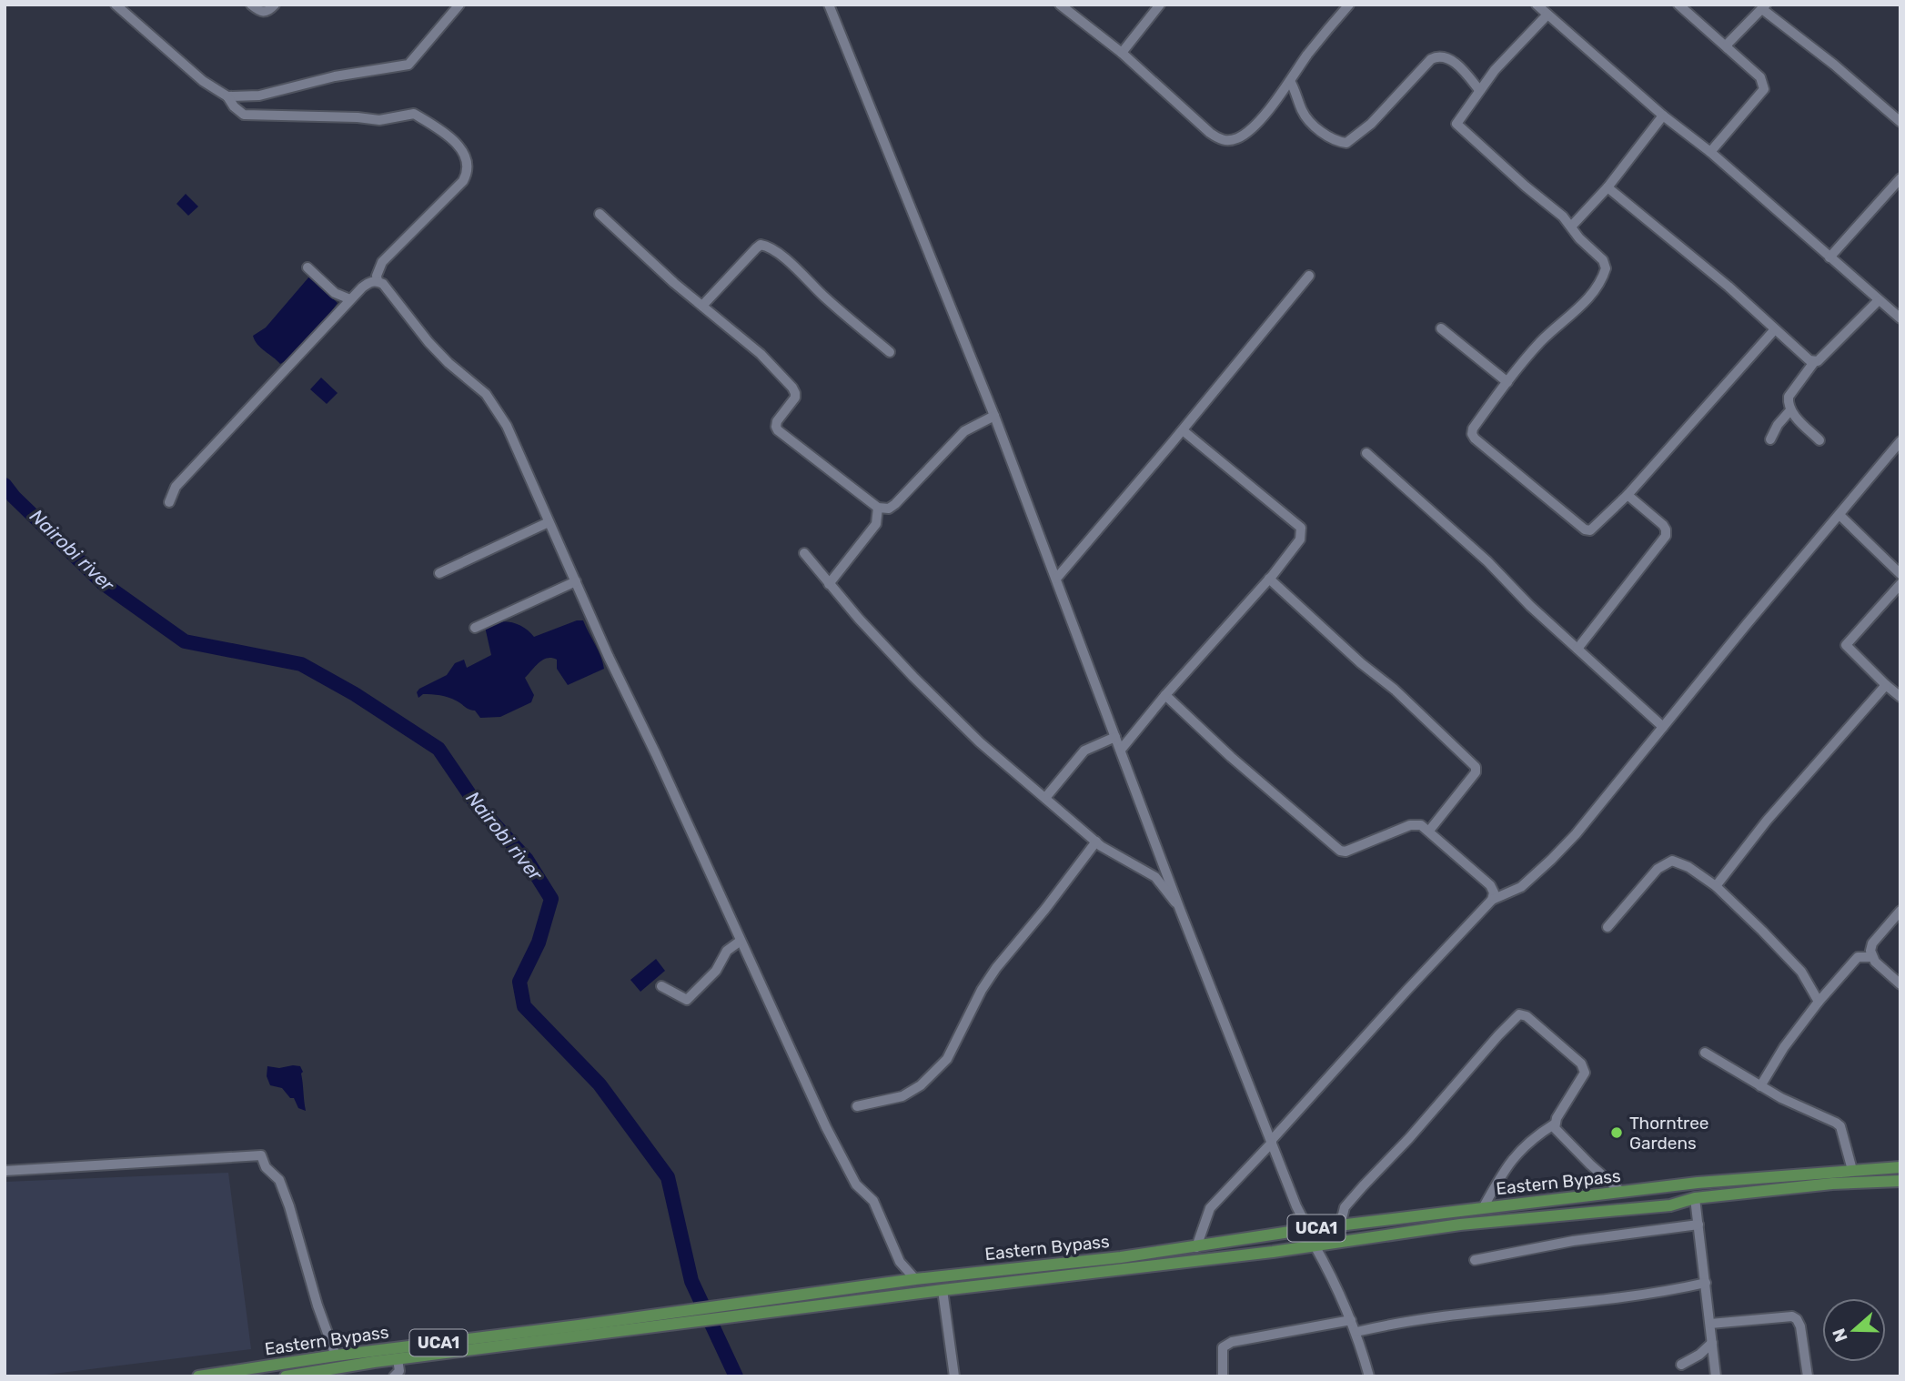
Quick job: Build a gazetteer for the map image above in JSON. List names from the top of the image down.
{
  "streets": {
    "main road": ["Eastern Bypass", "UCA1"]
  },
  "water": ["Nairobi river"],
  "places": ["Thorntree Gardens"],
  "north": "left"
}
